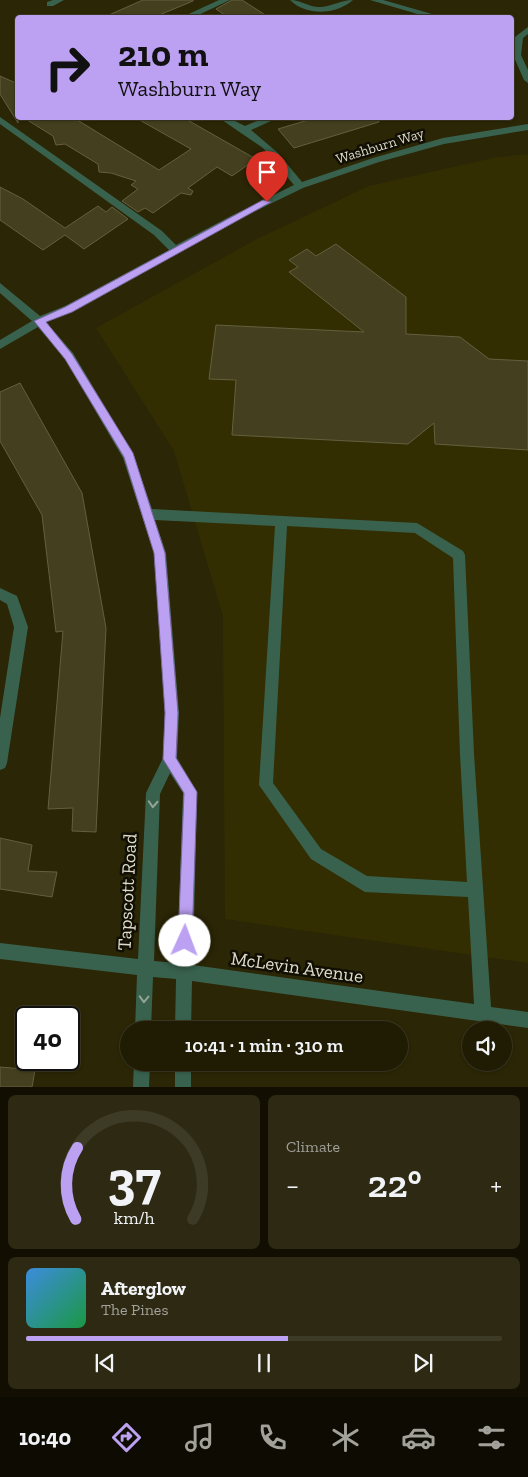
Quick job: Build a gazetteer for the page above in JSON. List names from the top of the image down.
{
  "streets": {
    "street": ["Washburn Way", "Tapscott Road", "McLevin Avenue"]
  },
  "crossings": [
    ["Washburn Way", "Tapscott Road"],
    ["Tapscott Road", "McLevin Avenue"]
  ],
  "page": {
    "turn": ["210 m", "Washburn Way"],
    "limit": "40",
    "trip": "10:41 · 1 min · 310 m",
    "tile": "Climate",
    "heat": ["−", "22°", "+"],
    "song": ["Afterglow", "The Pines"],
    "tabs": "10:40",
    "gauge": ["37", "km/h"]
  }
}
